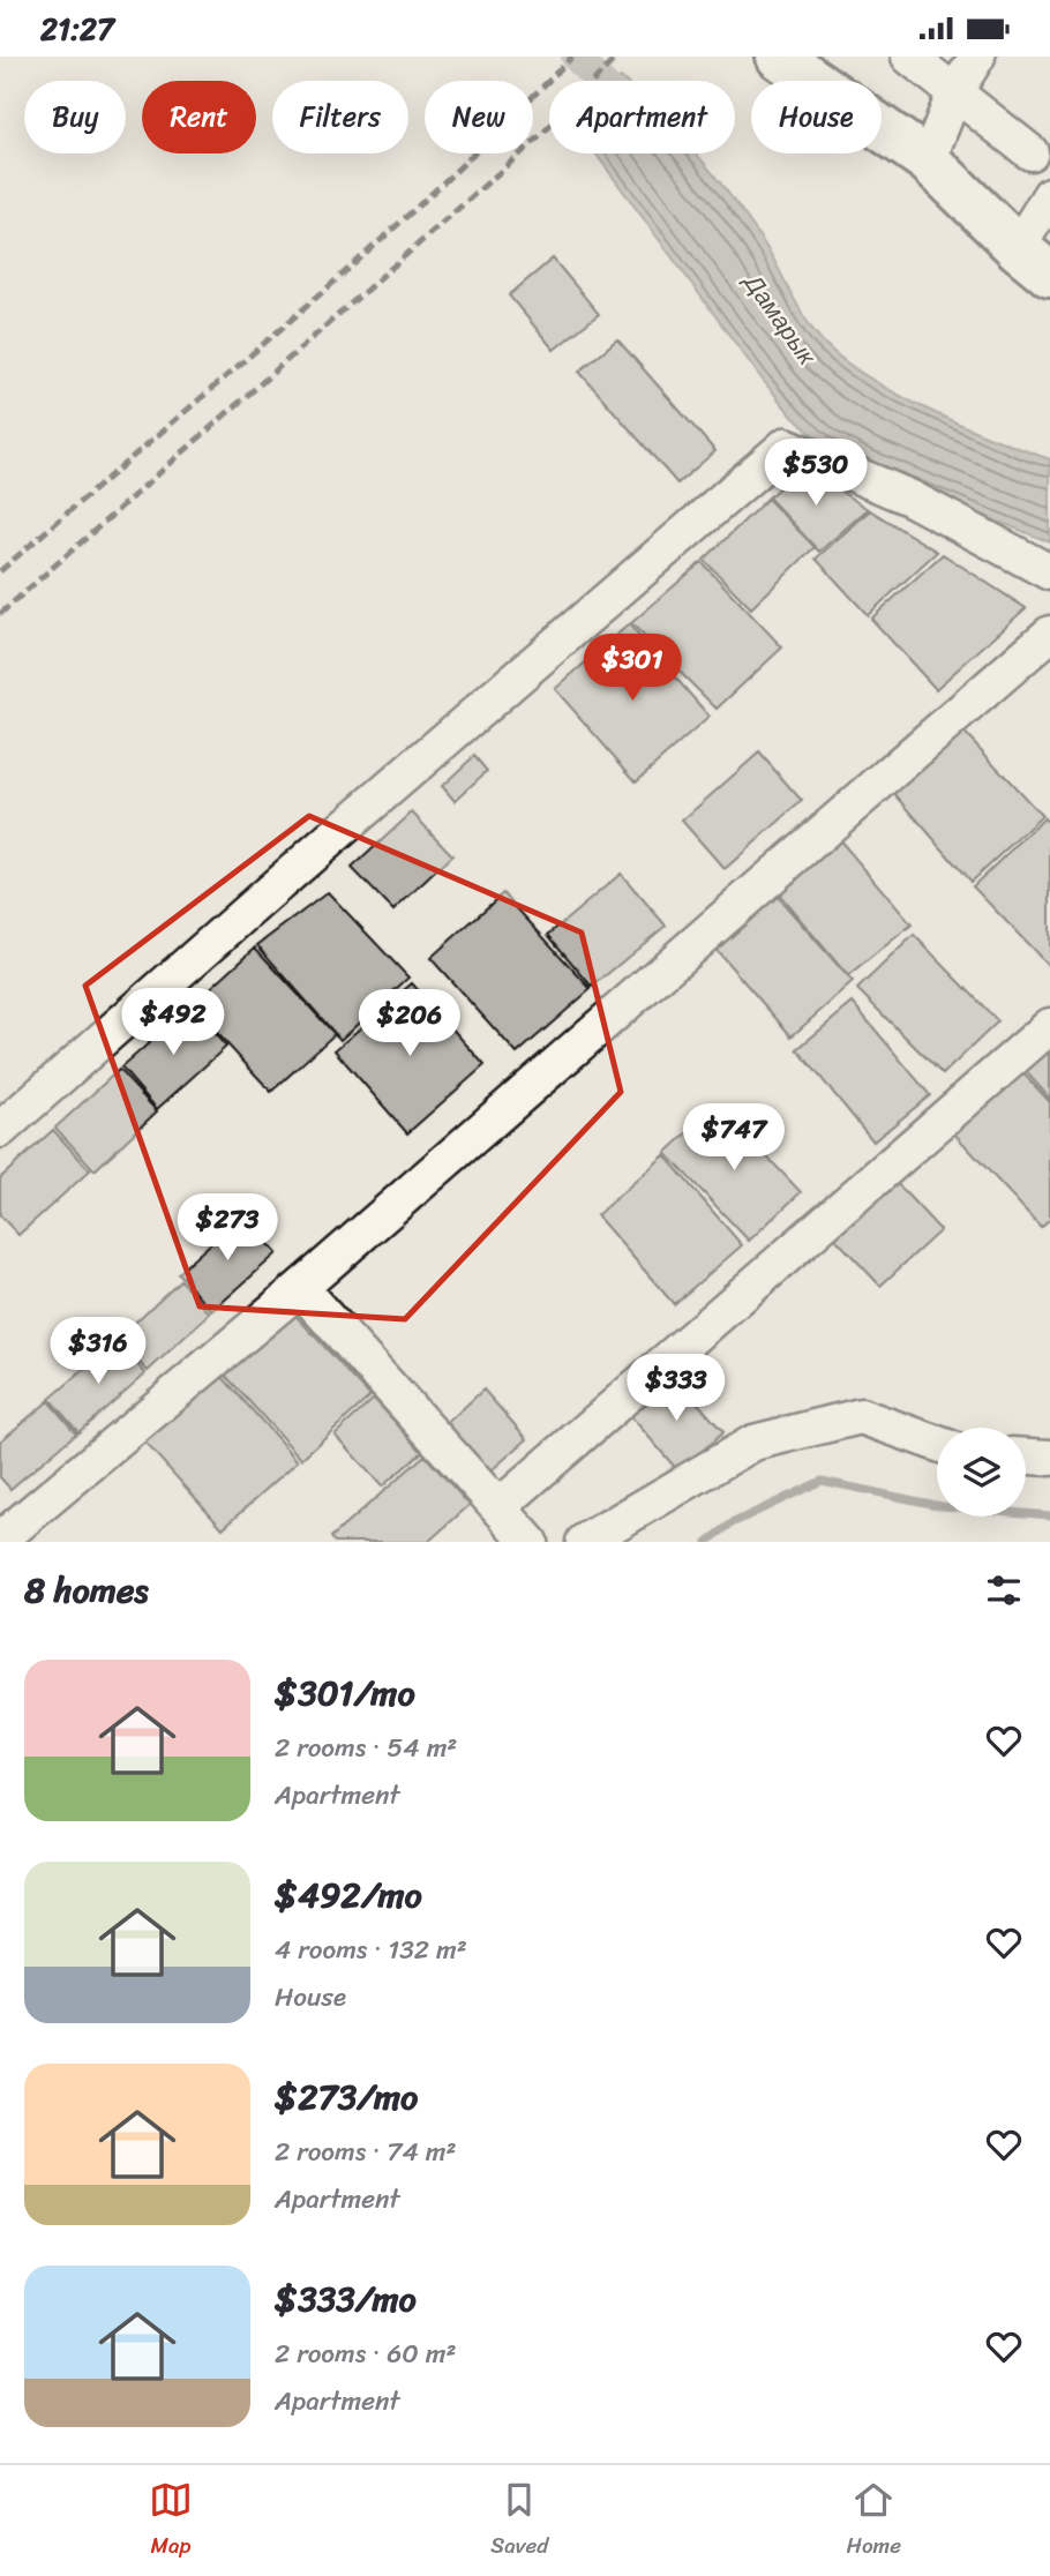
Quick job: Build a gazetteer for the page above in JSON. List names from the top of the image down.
{
  "water": ["Дамарык"],
  "page": {
    "status": "21:27",
    "chip": [
      "Buy",
      "Rent",
      "Filters",
      "New",
      "Apartment",
      "House"
    ],
    "price": [
      "$530",
      "$301",
      "$492",
      "$206",
      "$747",
      "$273",
      "$316",
      "$333"
    ],
    "heading": "8 homes",
    "list": [
      {
        "name": "$301/mo",
        "note": "2 rooms · 54 m² · Apartment"
      },
      {
        "name": "$492/mo",
        "note": "4 rooms · 132 m² · House"
      },
      {
        "name": "$273/mo",
        "note": "2 rooms · 74 m² · Apartment"
      },
      {
        "name": "$333/mo",
        "note": "2 rooms · 60 m² · Apartment"
      }
    ],
    "tabs": ["Map", "Saved", "Home"]
  }
}
